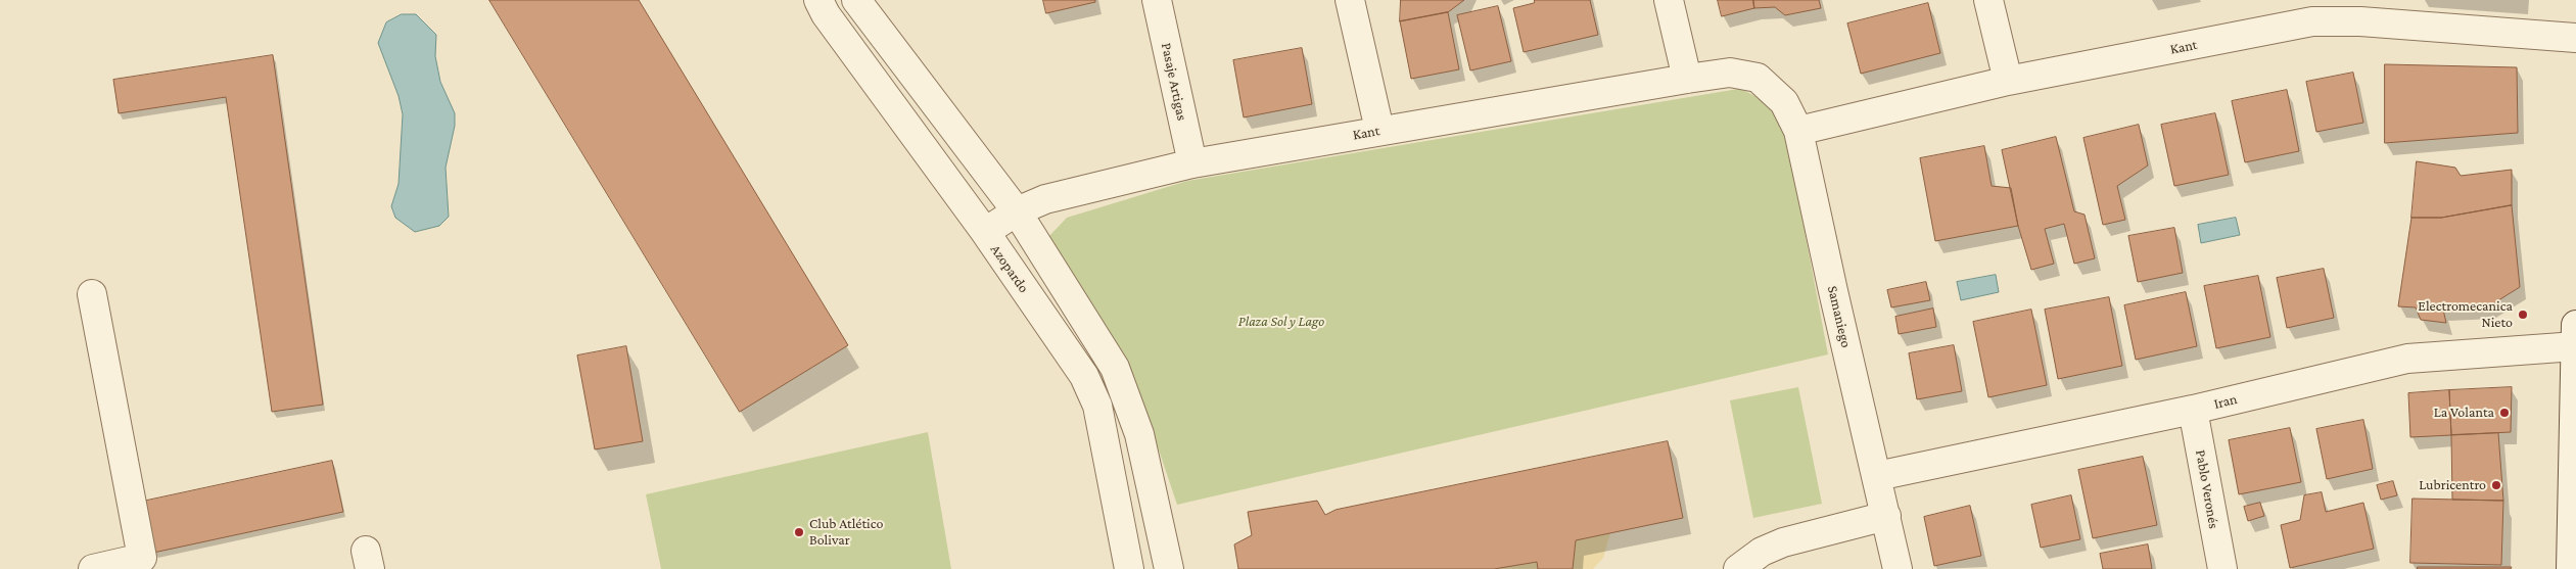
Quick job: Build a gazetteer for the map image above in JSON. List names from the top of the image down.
{
  "streets": {
    "street": [
      "Kant",
      "Pasaje Artigas",
      "Azopardo",
      "Samaniego",
      "Iran",
      "Pablo Veronés"
    ]
  },
  "crossings": [
    ["Kant", "Pasaje Artigas"],
    ["Kant", "Azopardo"],
    ["Kant", "Samaniego"],
    ["Samaniego", "Iran"],
    ["Iran", "Pablo Veronés"]
  ],
  "parks": ["Plaza Sol y Lago"],
  "places": [
    "Electromecanica Nieto",
    "La Volanta",
    "Lubricentro",
    "Club Atlético Bolivar"
  ]
}
